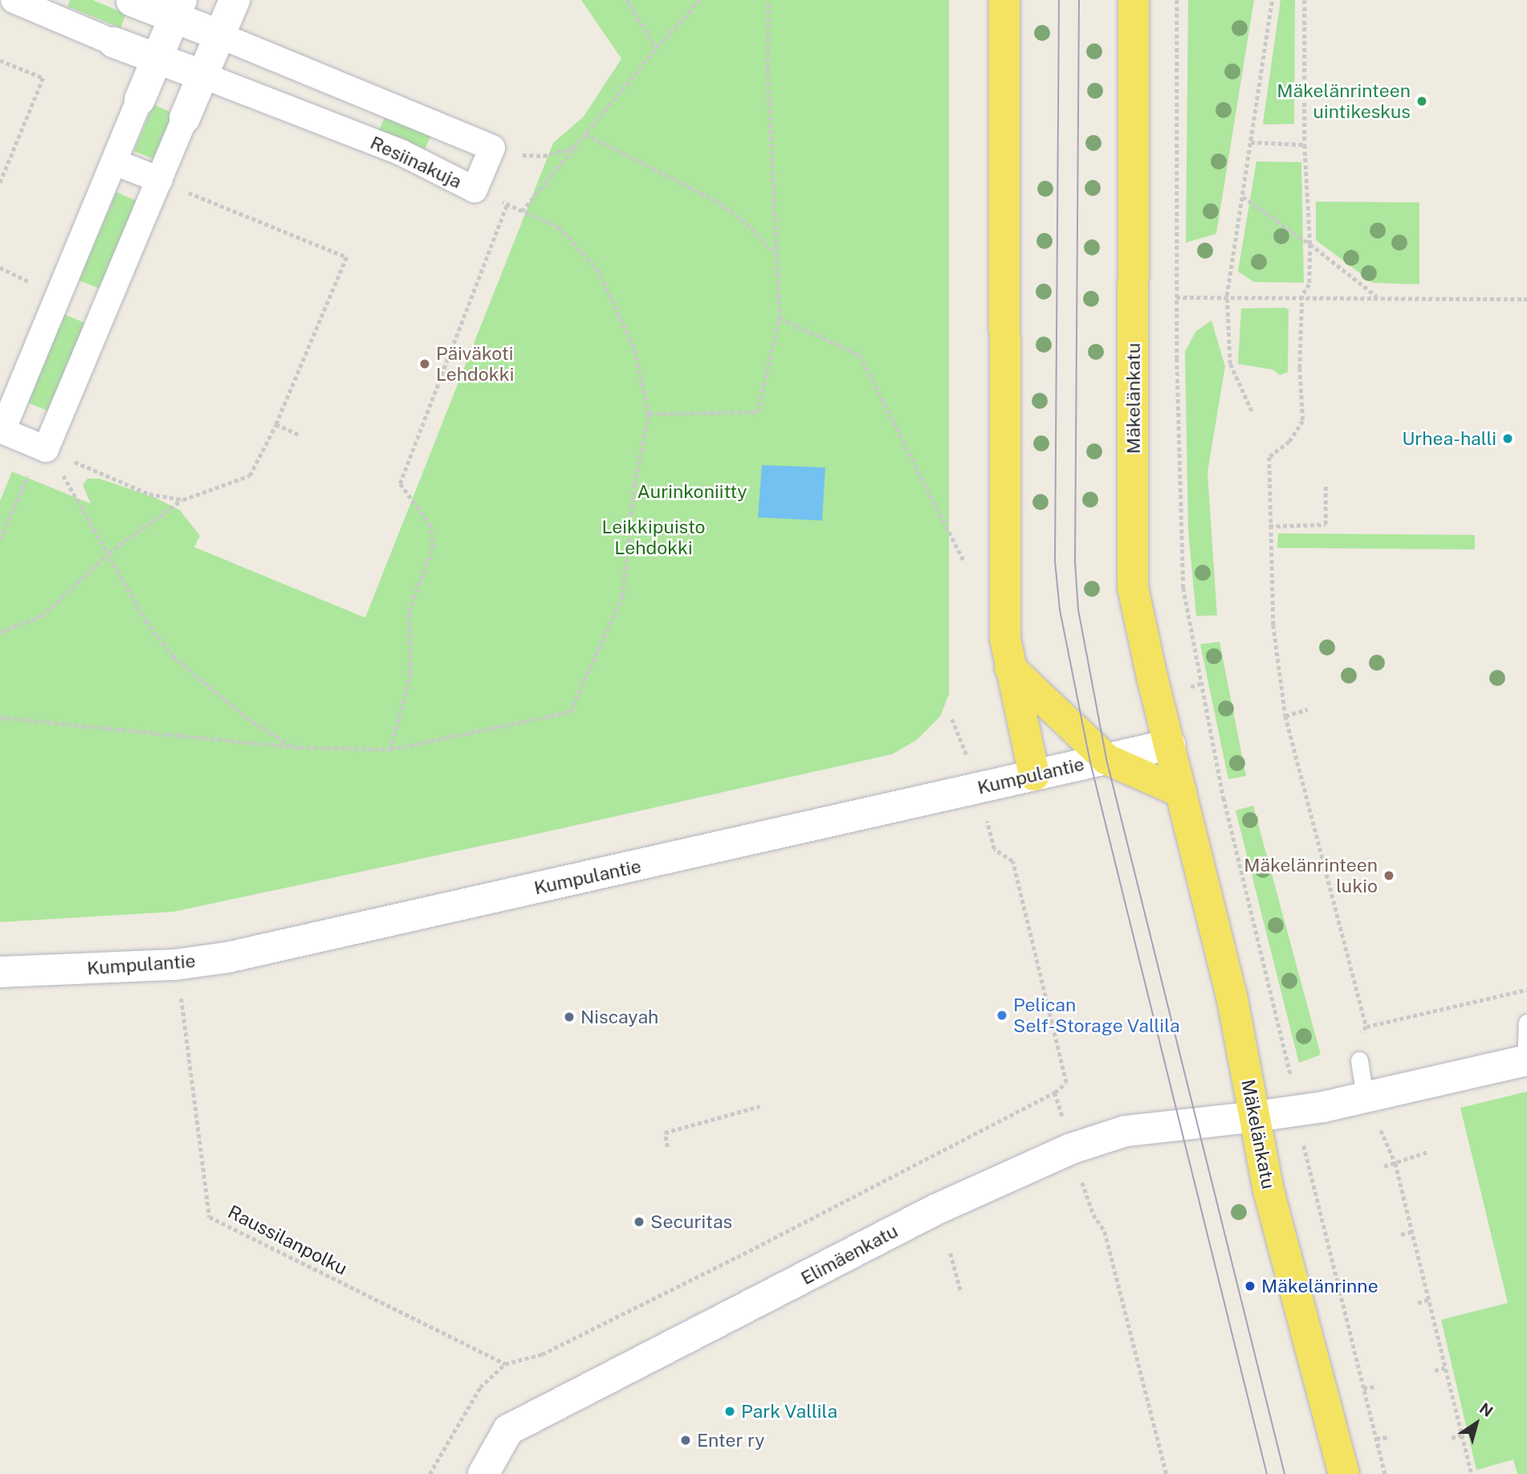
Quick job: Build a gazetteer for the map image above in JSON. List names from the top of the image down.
{
  "streets": {
    "main road": ["Mäkelänkatu"],
    "street": ["Resiinakuja", "Kumpulantie", "Elimäenkatu"],
    "path": ["Raussilanpolku"]
  },
  "crossings": [
    ["Mäkelänkatu", "Kumpulantie"],
    ["Mäkelänkatu", "Elimäenkatu"]
  ],
  "parks": ["Aurinkoniitty", "Leikkipuisto Lehdokki"],
  "places": [
    "Mäkelänrinteen uintikeskus",
    "Päiväkoti Lehdokki",
    "Urhea-halli",
    "Mäkelänrinteen lukio",
    "Pelican Self-Storage Vallila",
    "Niscayah",
    "Securitas",
    "Mäkelänrinne",
    "Park Vallila",
    "Enter ry"
  ],
  "north": "top right"
}
